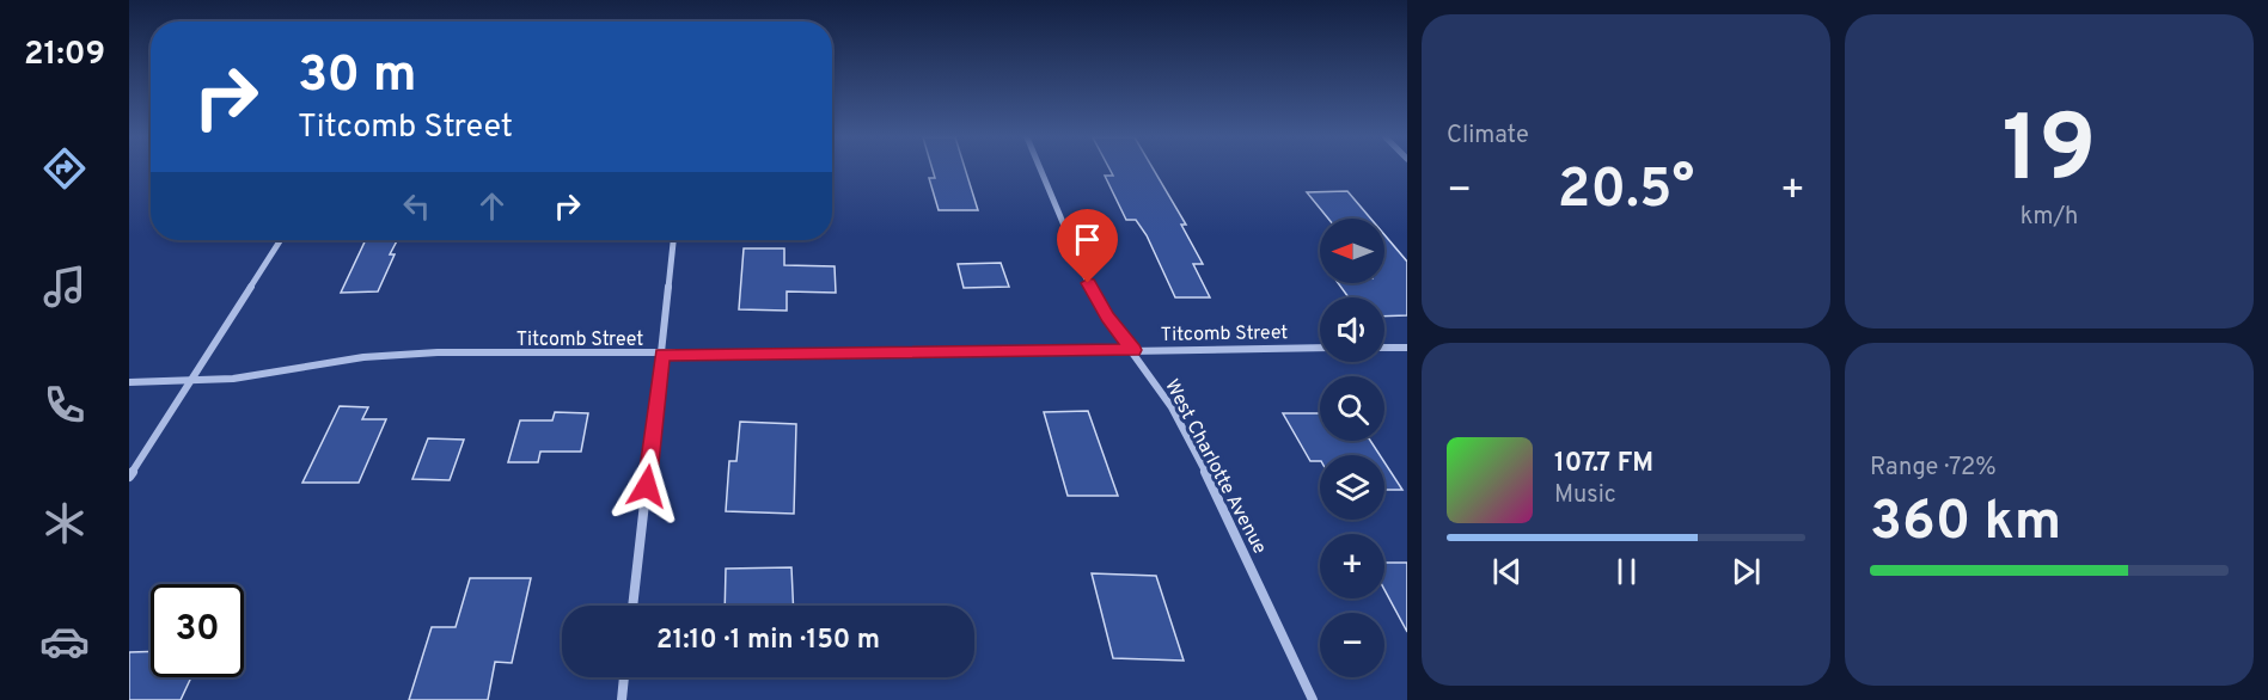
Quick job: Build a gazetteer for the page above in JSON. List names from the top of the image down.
{
  "streets": {
    "street": ["Titcomb Street", "West Charlotte Avenue"]
  },
  "crossings": [
    ["Titcomb Street", "West Charlotte Avenue"]
  ],
  "north": "left",
  "page": {
    "tabs": "21:09",
    "tile": [
      "Climate",
      ["19", "km/h"],
      ["Range · 72%", "360 km"]
    ],
    "turn": ["30 m", "Titcomb Street"],
    "heat": ["−", "20.5°", "+"],
    "map_buttons": ["+", "−"],
    "song": ["107.7 FM", "Music"],
    "limit": "30",
    "trip": "21:10 · 1 min · 150 m"
  }
}
